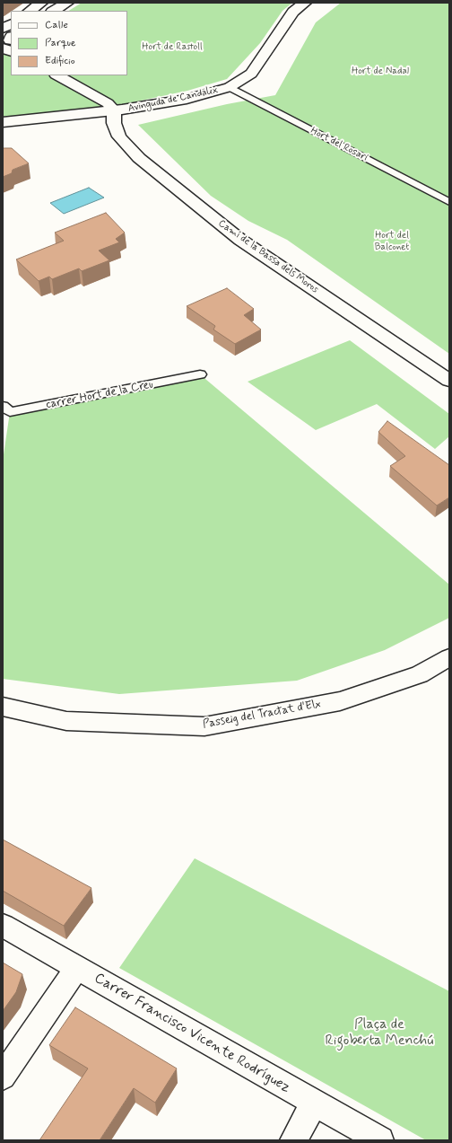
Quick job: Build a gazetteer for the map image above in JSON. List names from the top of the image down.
{
  "streets": {
    "street": [
      "Avinguda de Candalix",
      "Camí de la Bassa dels Moros",
      "Passeig del Tractat d'Elx",
      "Carrer Francisco Vicente Rodríguez"
    ],
    "lane": ["Hort del Rosari", "carrer Hort de la Creu"]
  },
  "crossings": [
    ["Avinguda de Candalix", "Hort del Rosari"],
    ["Avinguda de Candalix", "Camí de la Bassa dels Moros"]
  ],
  "parks": [
    "Hort de Rastoll",
    "Hort de Nadal",
    "Hort del Balconet",
    "Plaça de Rigoberta Menchú"
  ],
  "legend": ["Calle", "Parque", "Edificio"]
}
